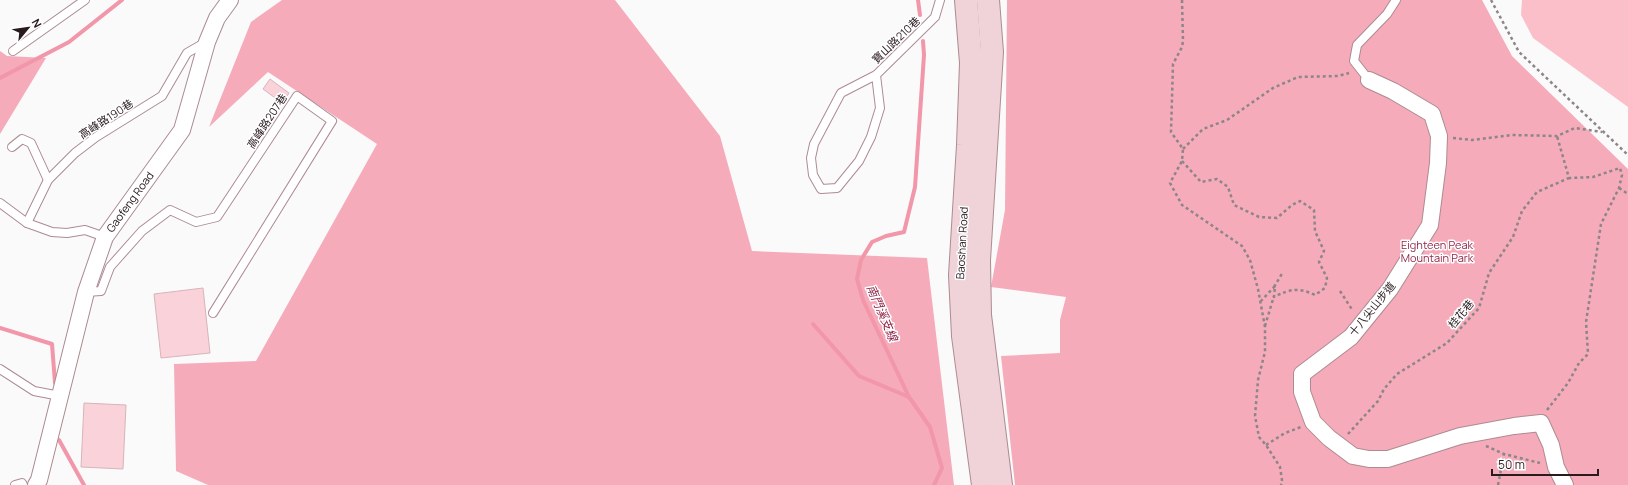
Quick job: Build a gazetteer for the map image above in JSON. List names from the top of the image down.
{
  "streets": {
    "street": ["Gaofeng Road", "Baoshan Road", "十八尖山步道"],
    "lane": ["寶山路210巷", "高峰路190巷", "高峰路207巷"],
    "path": ["桂花巷"]
  },
  "crossings": [
    ["高峰路190巷", "Gaofeng Road"],
    ["高峰路207巷", "Gaofeng Road"],
    ["十八尖山步道", "桂花巷"]
  ],
  "water": ["南門溪支線"],
  "parks": ["Eighteen Peak Mountain Park"],
  "scale_bar": "50 m",
  "north": "top right"
}
